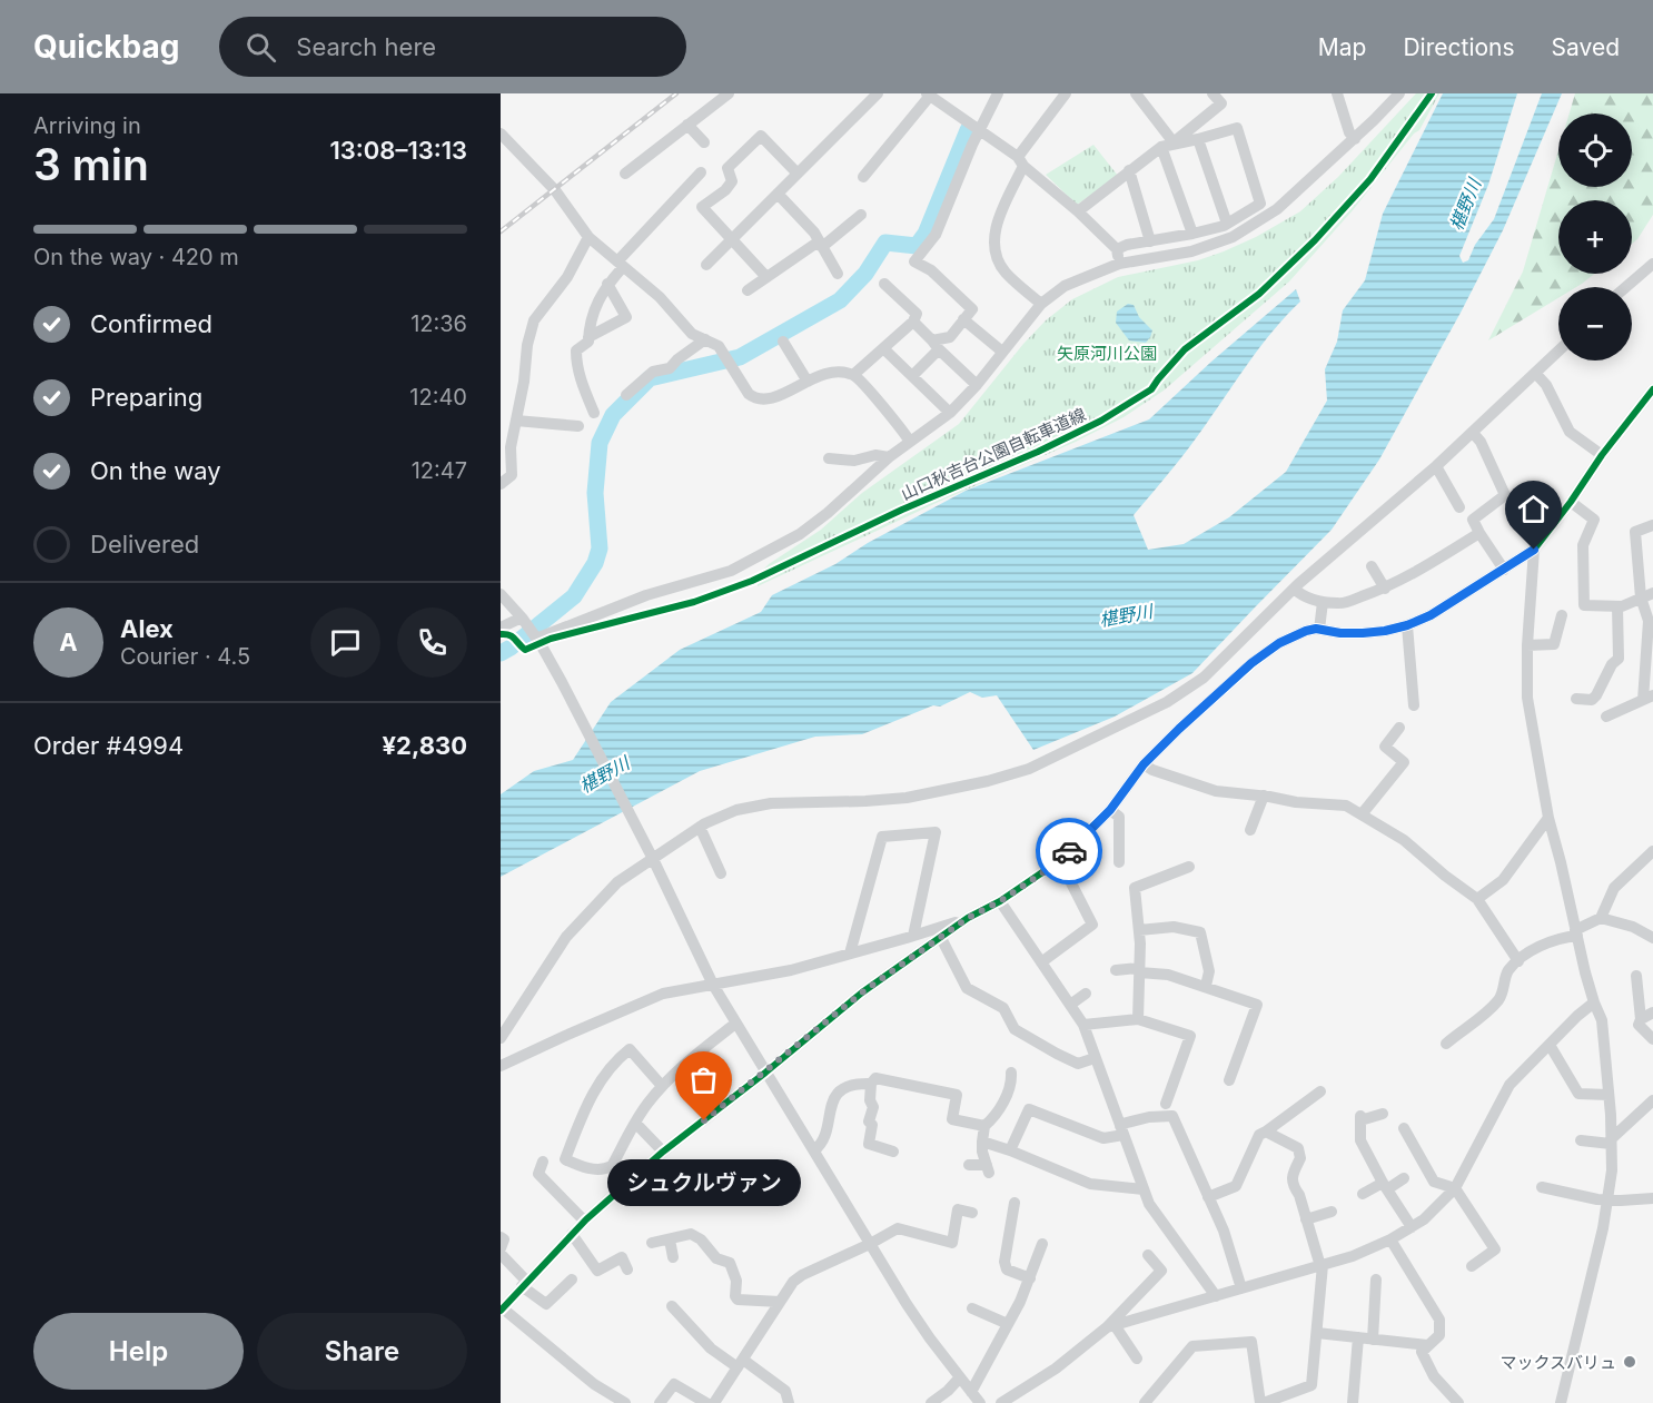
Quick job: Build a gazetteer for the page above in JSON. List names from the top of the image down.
{
  "streets": {
    "cycle path": ["山口秋吉台公園自転車道線"]
  },
  "water": ["椹野川"],
  "parks": ["矢原河川公園"],
  "places": ["シュクルヴァン", "マックスバリュ"],
  "page": {
    "header": "Quickbag",
    "search": "Search here",
    "nav": ["Map", "Directions", "Saved"],
    "heading": ["3 min", "Arriving in", "13:08–13:13"],
    "panel": [
      "Alex",
      "Courier · 4.5",
      "Order #4994",
      "¥2,830"
    ],
    "map_buttons": ["+", "−"],
    "bar": "On the way · 420 m",
    "list": [
      ["Confirmed", "12:36"],
      ["Preparing", "12:40"],
      ["On the way", "12:47"],
      "Delivered"
    ],
    "round": "A",
    "bubble": "シュクルヴァン",
    "buttons": ["Help", "Share"]
  }
}
